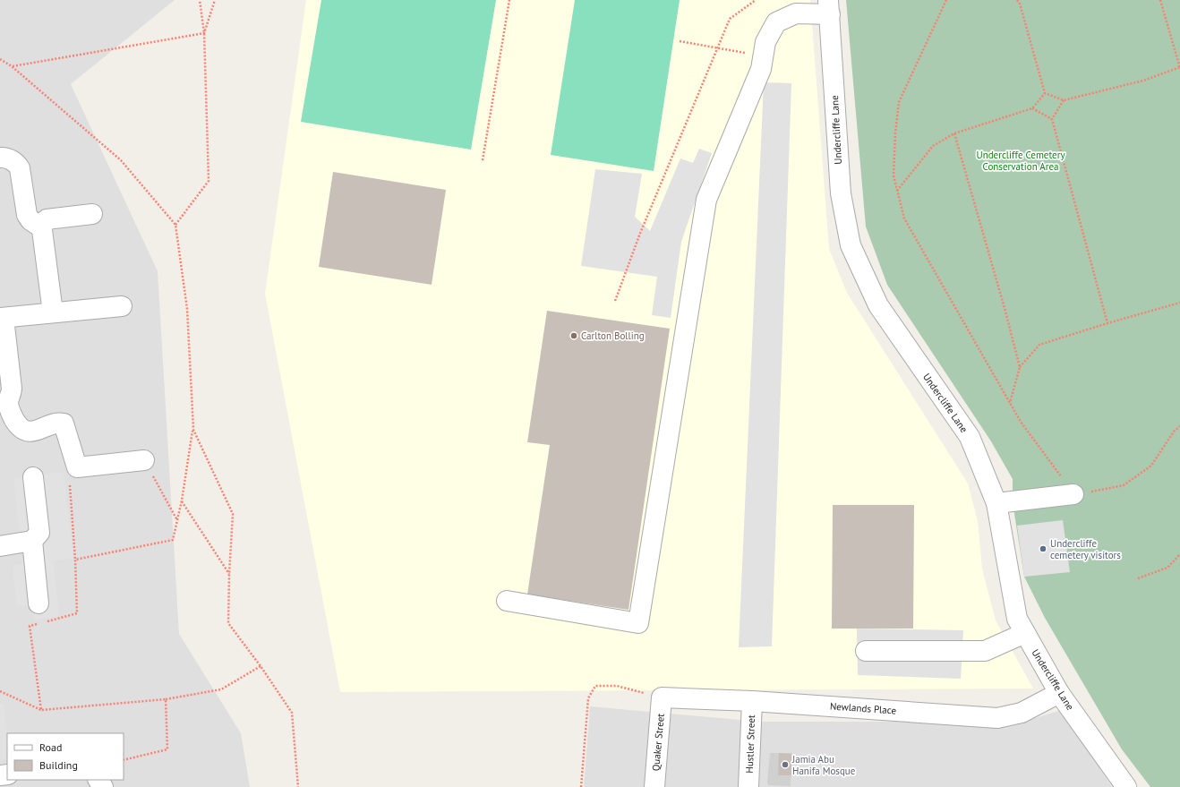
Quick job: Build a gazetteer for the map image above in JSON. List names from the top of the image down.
{
  "streets": {
    "street": [
      "Undercliffe Lane",
      "Newlands Place",
      "Quaker Street",
      "Hustler Street"
    ]
  },
  "crossings": [
    ["Undercliffe Lane", "Newlands Place"],
    ["Newlands Place", "Quaker Street"],
    ["Newlands Place", "Hustler Street"]
  ],
  "parks": ["Undercliffe Cemetery Conservation Area"],
  "places": ["Carlton Bolling", "Undercliffe cemetery visitors", "Jamia Abu Hanifa Mosque"],
  "legend": ["Road", "Building"]
}
